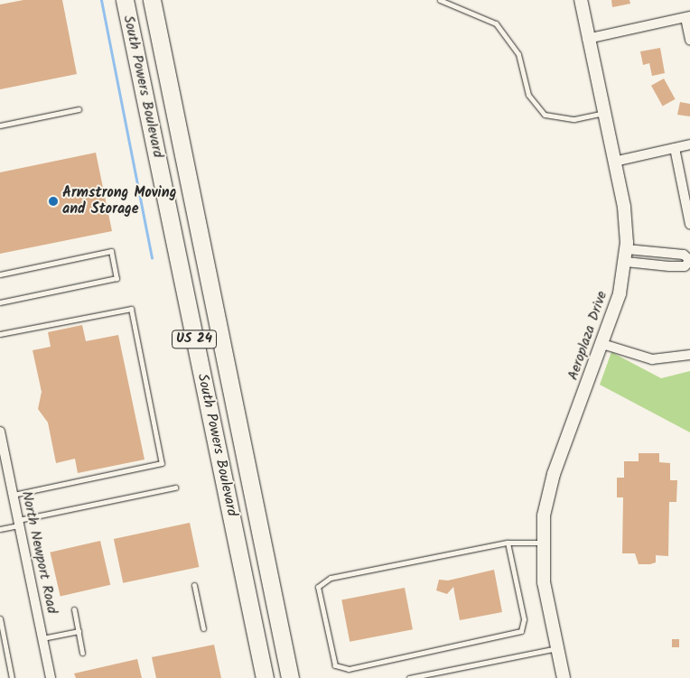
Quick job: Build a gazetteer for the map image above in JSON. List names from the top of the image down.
{
  "streets": {
    "highway": ["South Powers Boulevard", "US 24"],
    "street": ["Aeroplaza Drive", "North Newport Road"]
  },
  "places": ["Armstrong Moving and Storage"]
}
